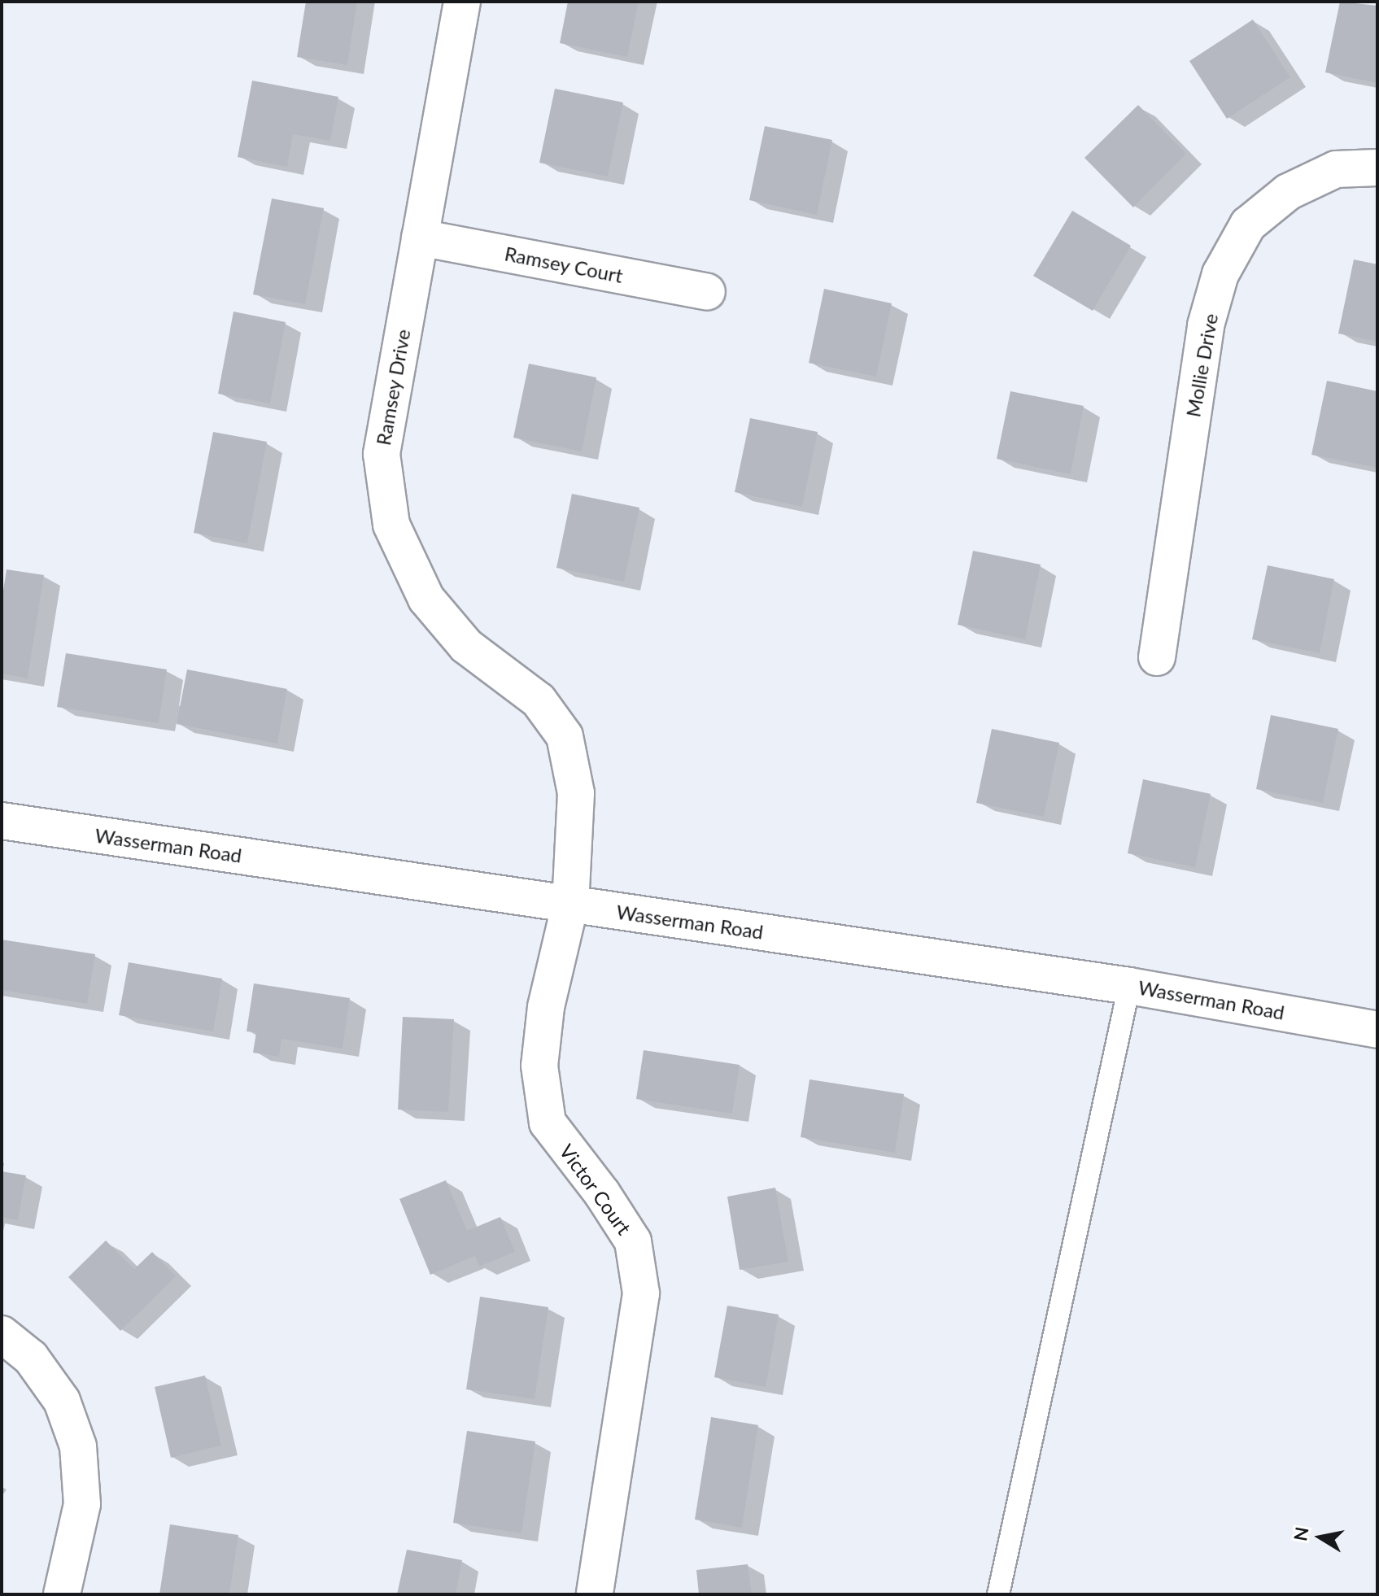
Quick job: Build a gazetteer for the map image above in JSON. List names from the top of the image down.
{
  "streets": {
    "street": [
      "Ramsey Court",
      "Mollie Drive",
      "Ramsey Drive",
      "Wasserman Road",
      "Victor Court"
    ]
  },
  "crossings": [
    ["Ramsey Court", "Ramsey Drive"],
    ["Ramsey Drive", "Wasserman Road"],
    ["Ramsey Drive", "Victor Court"],
    ["Wasserman Road", "Victor Court"]
  ],
  "north": "left"
}
